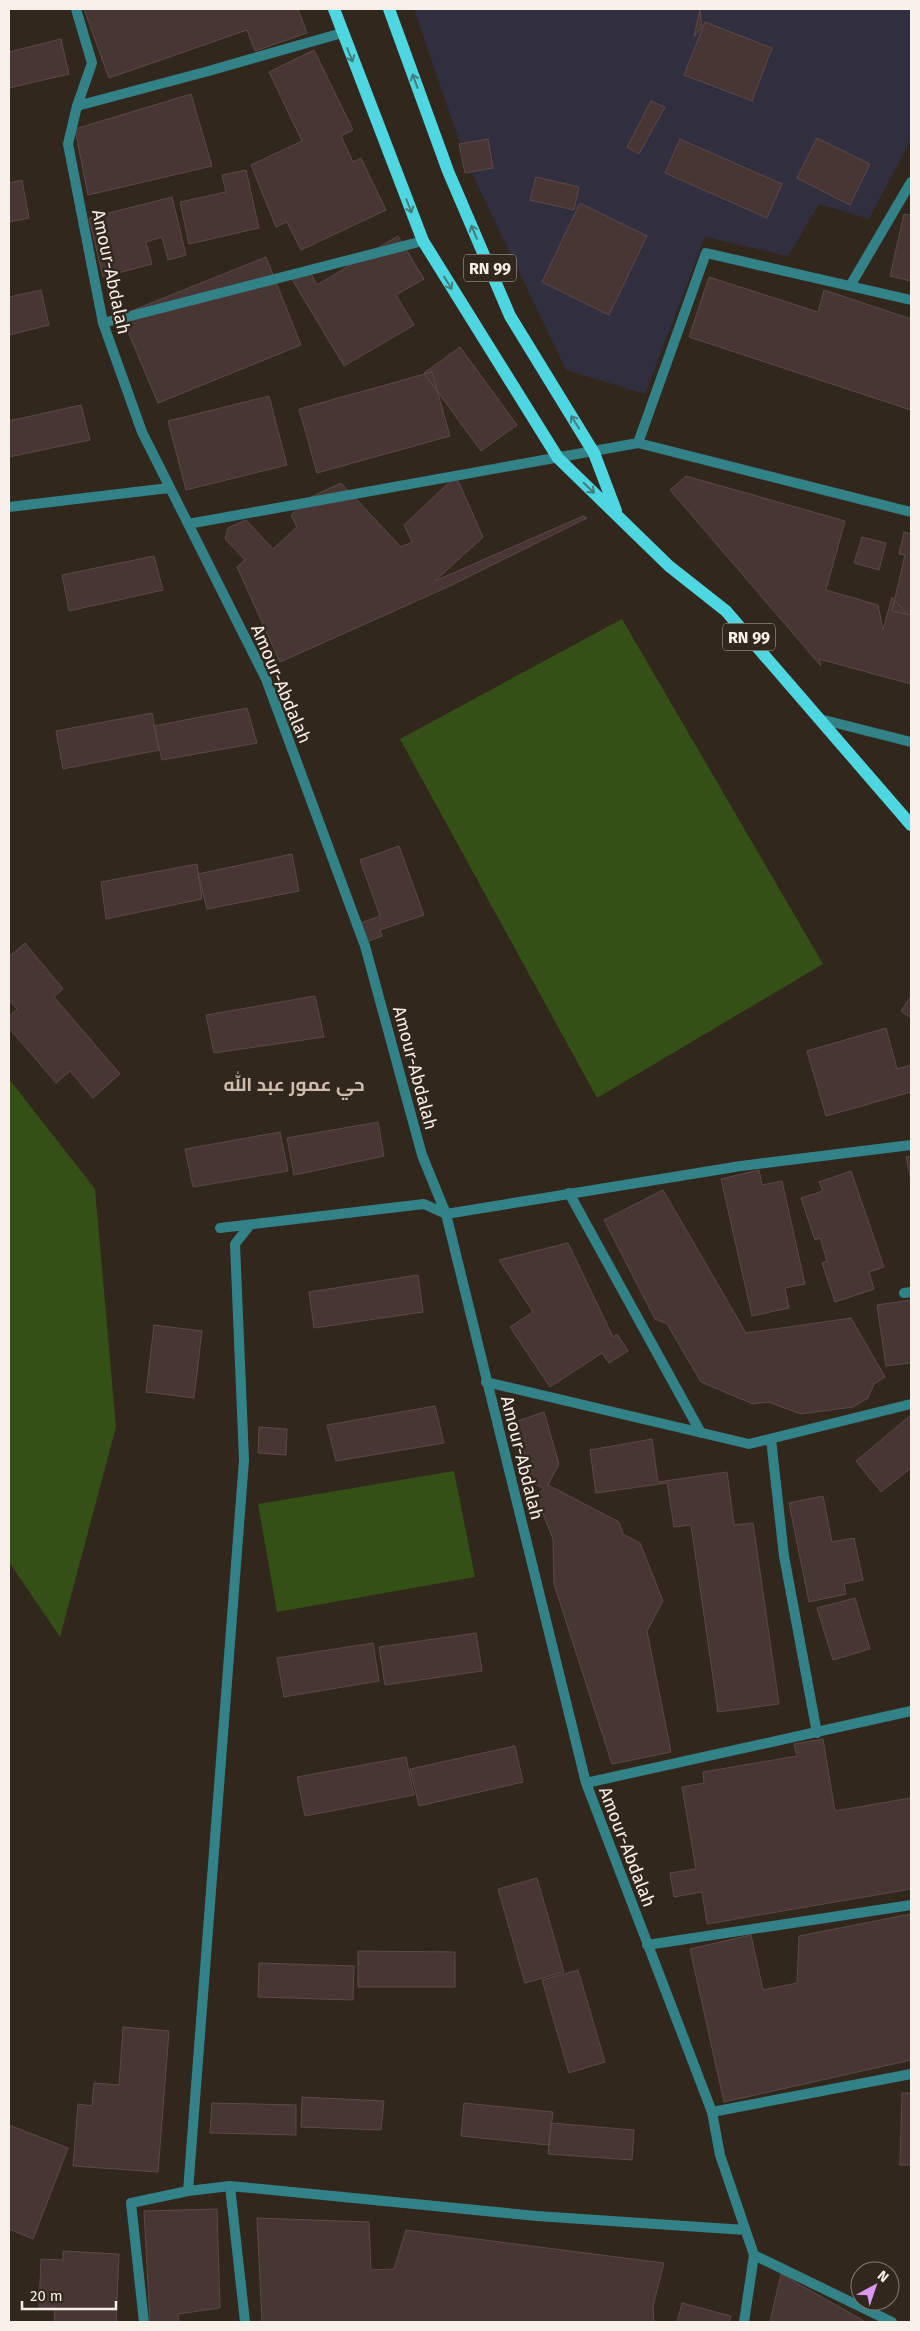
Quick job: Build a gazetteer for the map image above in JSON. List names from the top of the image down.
{
  "streets": {
    "main road": ["RN 99"],
    "street": ["Amour-Abdalah"]
  },
  "districts": ["حي عمور عبد الله"],
  "scale_bar": "20 m",
  "north": "top right"
}
